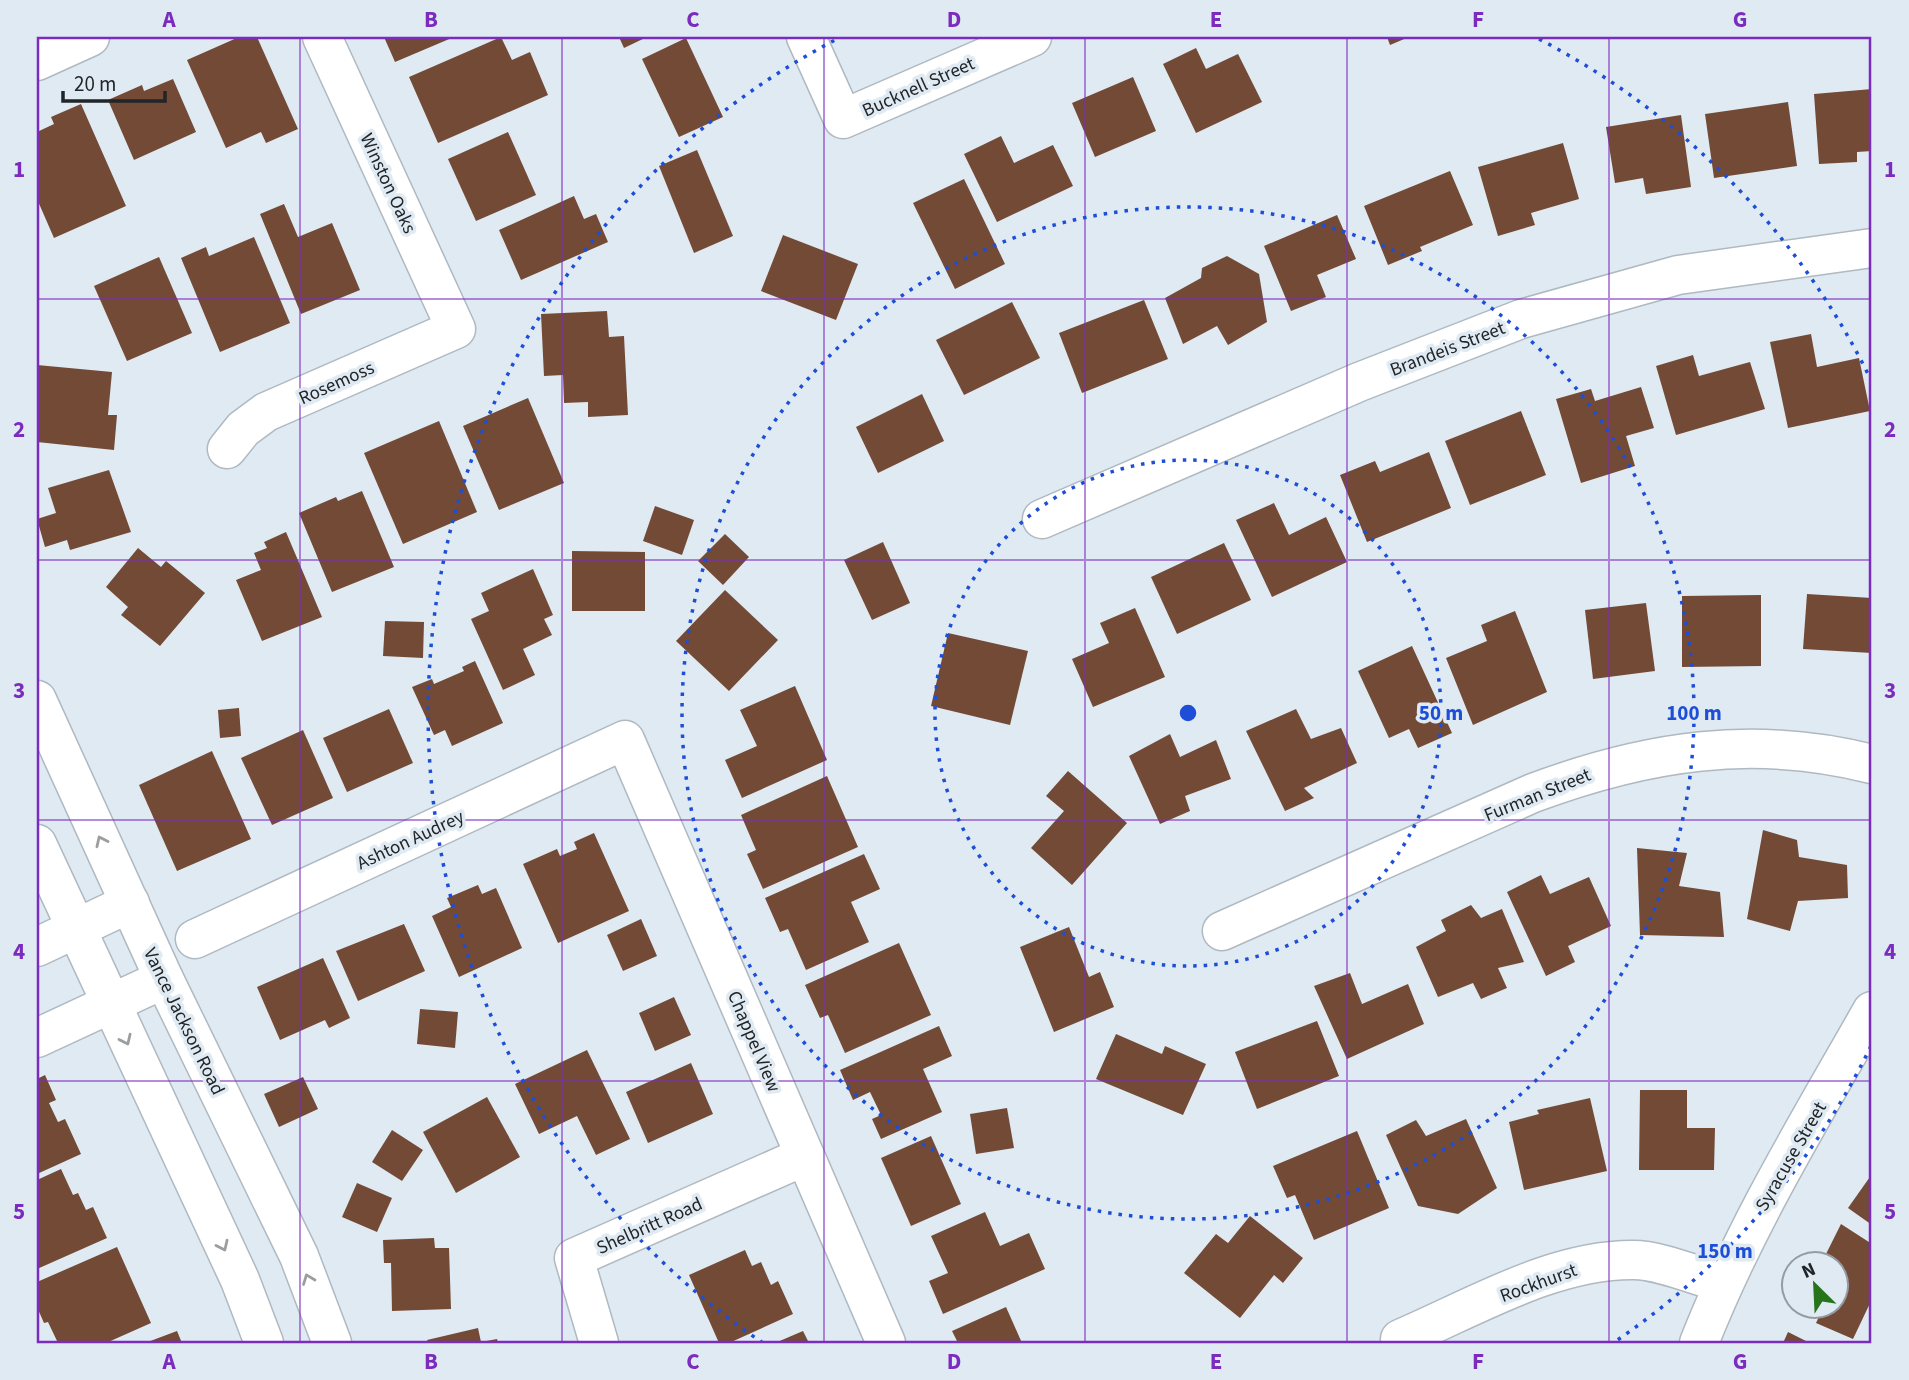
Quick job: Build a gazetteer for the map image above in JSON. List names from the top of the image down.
{
  "streets": {
    "street": [
      "Bucknell Street",
      "Winston Oaks",
      "Brandeis Street",
      "Rosemoss",
      "Furman Street",
      "Ashton Audrey",
      "Vance Jackson Road",
      "Chappel View",
      "Syracuse Street",
      "Shelbritt Road",
      "Rockhurst"
    ]
  },
  "crossings": [
    ["Winston Oaks", "Rosemoss"],
    ["Ashton Audrey", "Chappel View"],
    ["Chappel View", "Shelbritt Road"],
    ["Syracuse Street", "Rockhurst"]
  ],
  "scale_bar": "20 m",
  "north": "top left",
  "grid": {
    "columns": [
      "A",
      "B",
      "C",
      "D",
      "E",
      "F",
      "G"
    ],
    "rows": [
      "1",
      "2",
      "3",
      "4",
      "5"
    ]
  },
  "rings": ["50 m", "100 m", "150 m"]
}
